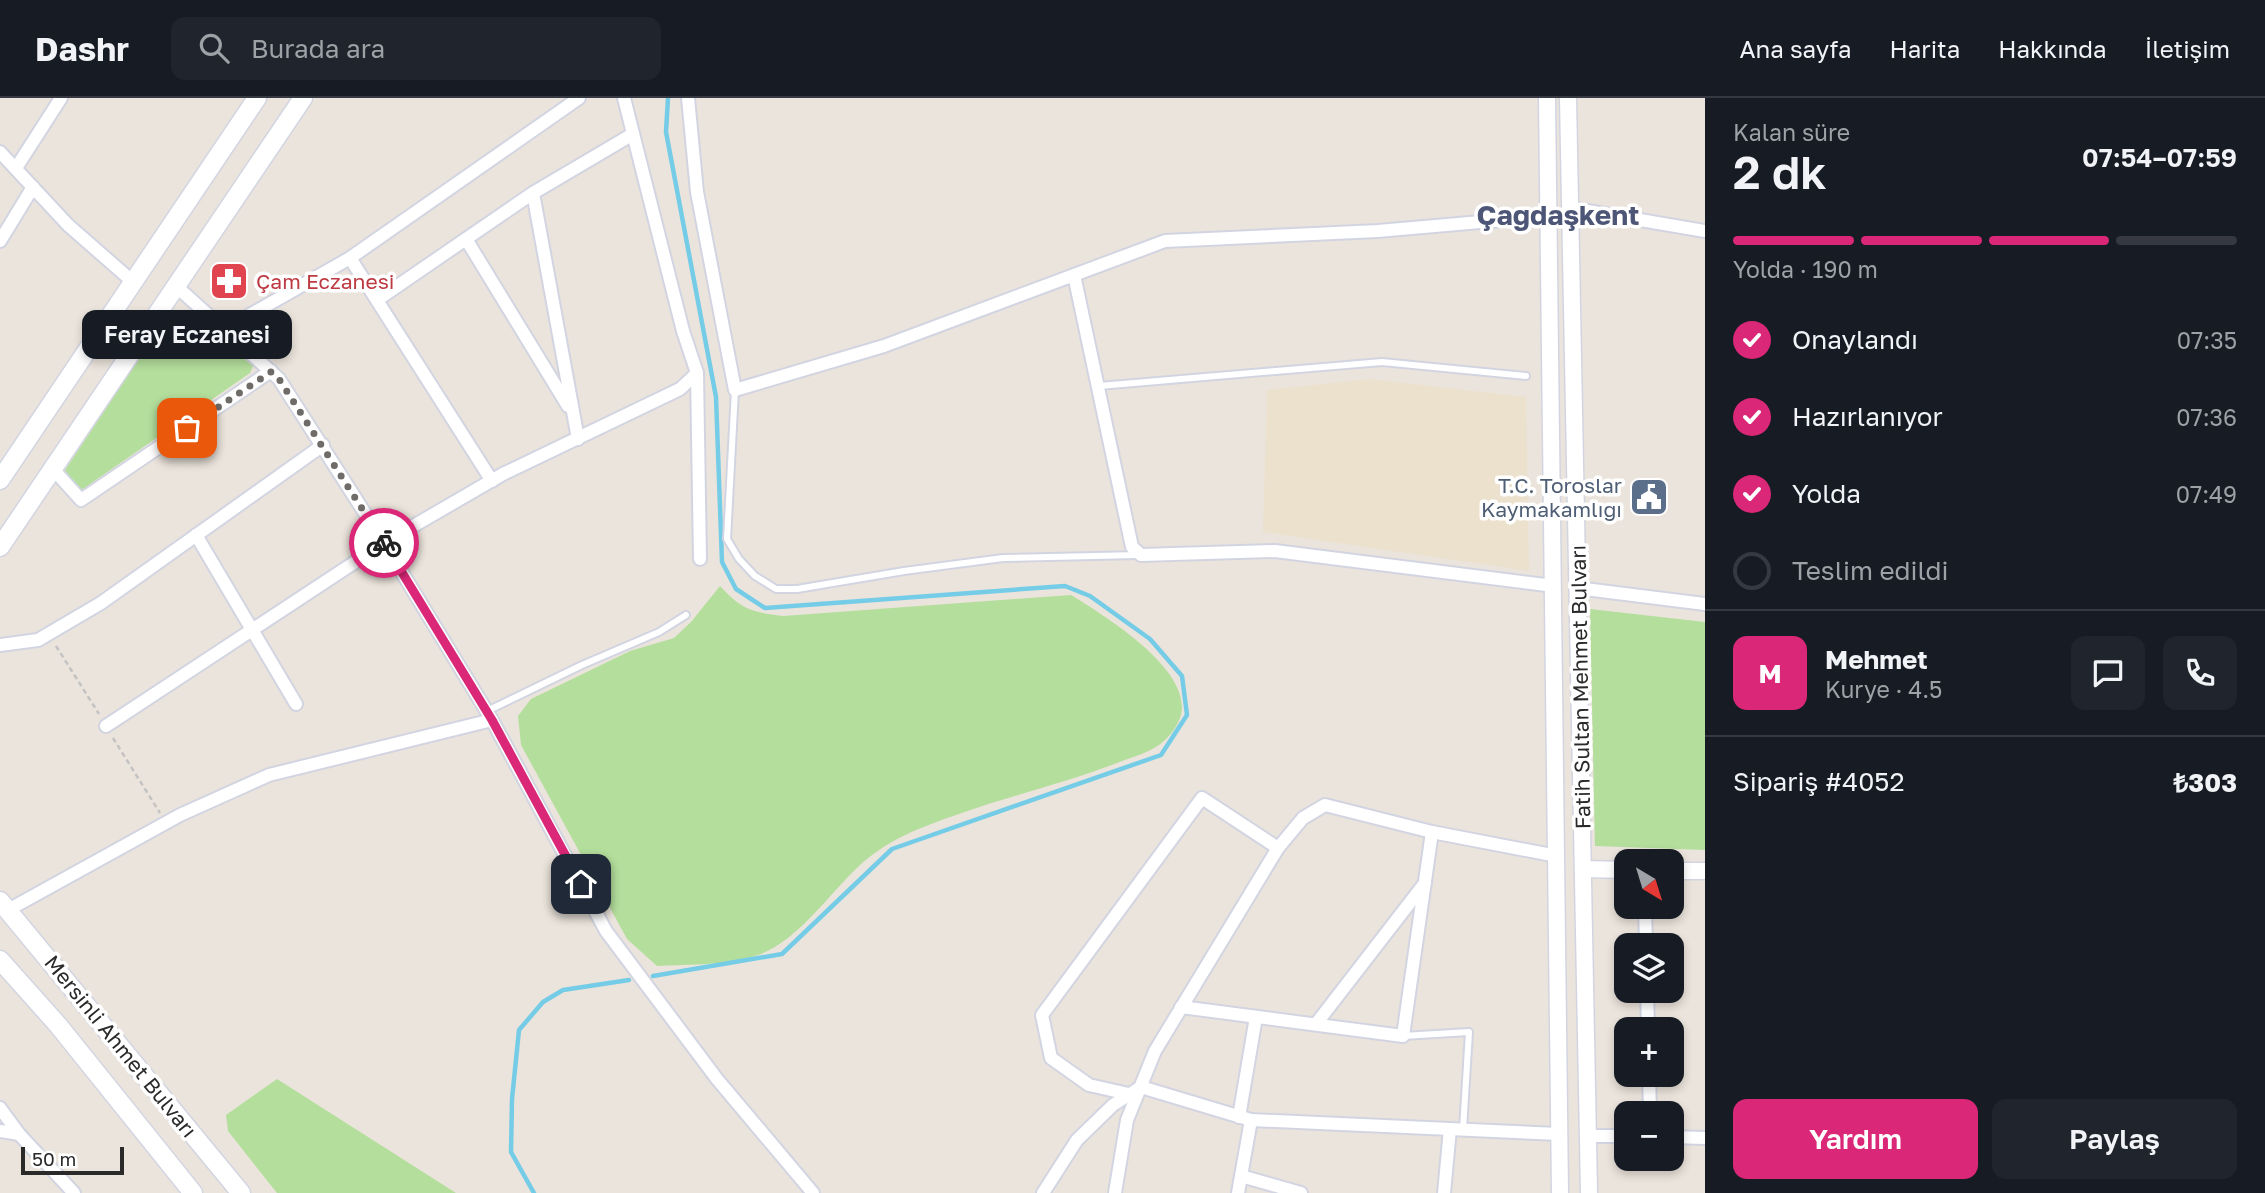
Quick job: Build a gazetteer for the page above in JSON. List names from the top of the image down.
{
  "streets": {
    "main road": ["Mersinli Ahmet Bulvarı"],
    "street": ["Fatih Sultan Mehmet Bulvarı"]
  },
  "districts": ["Çağdaşkent"],
  "places": {
    "pharmacy": ["Çam Eczanesi"],
    "other": ["Feray Eczanesi"],
    "public building": ["T.C. Toroslar Kaymakamlığı"]
  },
  "scale_bar": "50 m",
  "north": "bottom right",
  "page": {
    "header": "Dashr",
    "search": "Burada ara",
    "nav": [
      "Ana sayfa",
      "Harita",
      "Hakkında",
      "İletişim"
    ],
    "heading": ["2 dk", "Kalan süre", "07:54–07:59"],
    "panel": [
      "Mehmet",
      "Kurye · 4.5",
      "Sipariş #4052",
      "₺303"
    ],
    "bar": "Yolda · 190 m",
    "list": [
      ["Onaylandı", "07:35"],
      ["Hazırlanıyor", "07:36"],
      ["Yolda", "07:49"],
      "Teslim edildi"
    ],
    "bubble": "Feray Eczanesi",
    "round": "M",
    "map_buttons": ["+", "−"],
    "buttons": ["Yardım", "Paylaş"],
    "scale": "50 m"
  }
}
